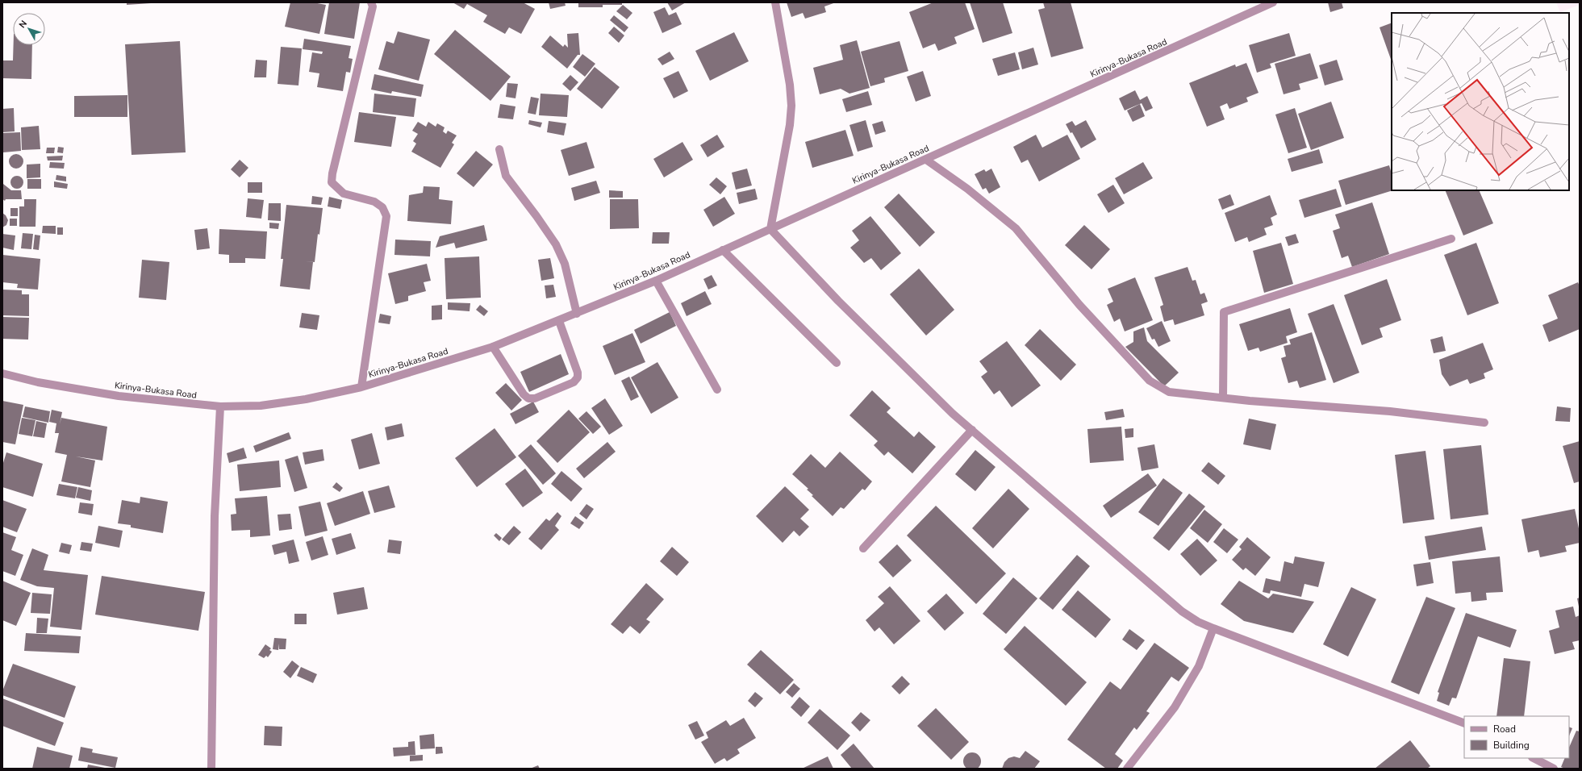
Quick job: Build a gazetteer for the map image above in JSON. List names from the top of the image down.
{
  "streets": {
    "street": ["Kirinya-Bukasa Road"]
  },
  "legend": ["Road", "Building"],
  "north": "top left"
}
